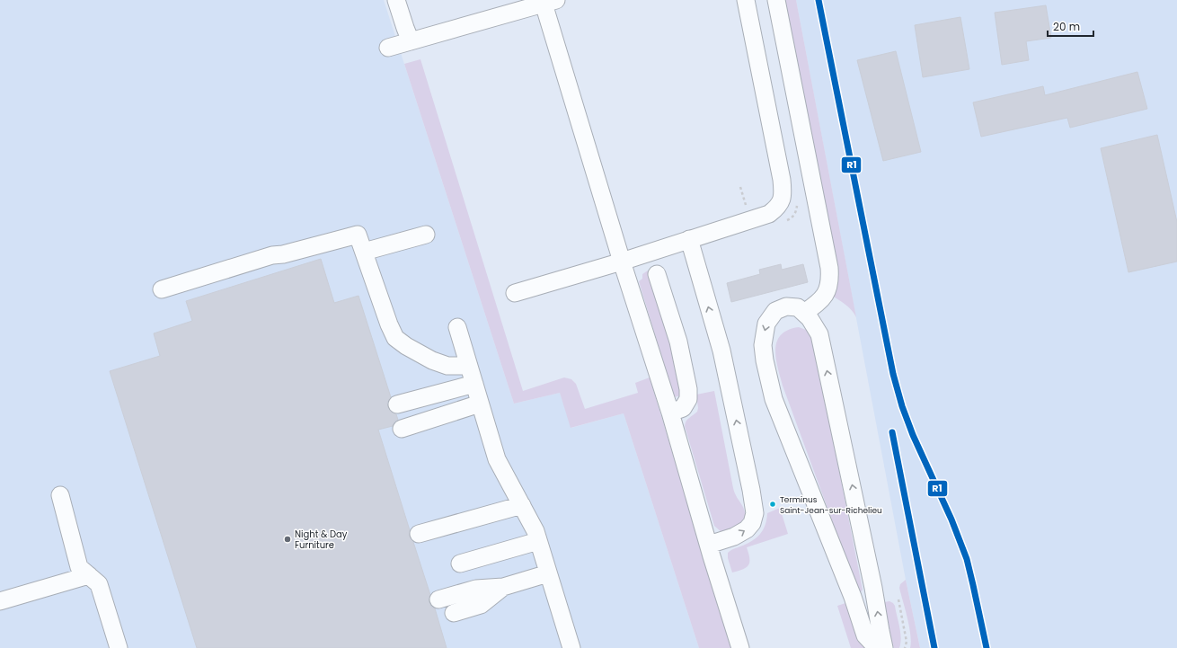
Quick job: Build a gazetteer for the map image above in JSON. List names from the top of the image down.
{
  "places": ["Terminus Saint-Jean-sur-Richelieu", "Night & Day Furniture"],
  "lines": ["transit line R1"],
  "scale_bar": "20 m"
}
